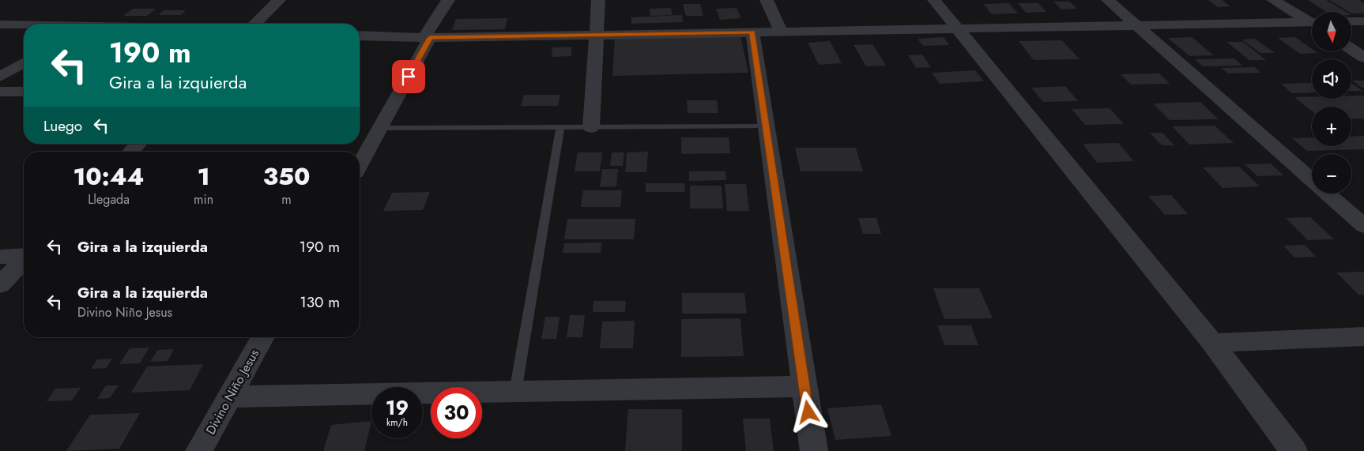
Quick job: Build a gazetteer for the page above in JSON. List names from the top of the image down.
{
  "streets": {
    "street": ["Divino Niño Jesus"]
  },
  "north": "bottom",
  "page": {
    "map_buttons": ["+", "−"],
    "turn": ["190 m", "Gira a la izquierda"],
    "then": "Luego",
    "eta": [
      "10:44",
      "Llegada",
      "1",
      "min",
      "350",
      "m"
    ],
    "list": [
      {
        "name": "Gira a la izquierda",
        "value": "190 m"
      },
      {
        "name": "Gira a la izquierda",
        "note": "Divino Niño Jesus",
        "value": "130 m"
      }
    ],
    "speed": "19 km/h",
    "limit": "30"
  }
}
